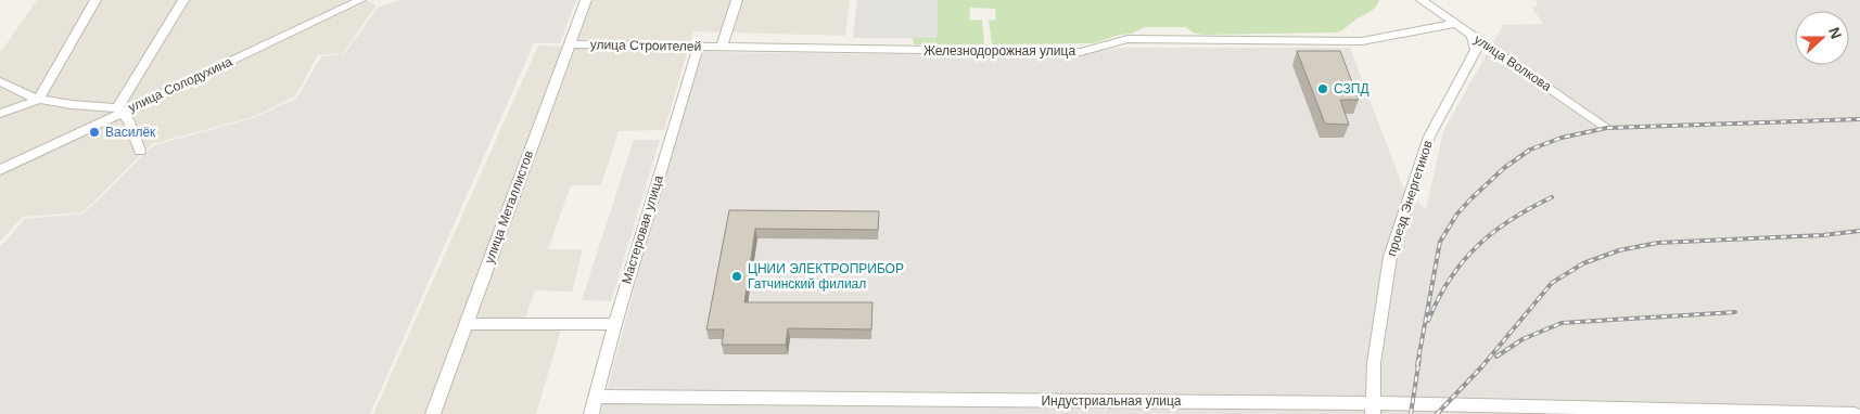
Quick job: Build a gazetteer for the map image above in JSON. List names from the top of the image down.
{
  "streets": {
    "street": [
      "улица Строителей",
      "Железнодорожная улица",
      "улица Волкова",
      "улица Солодухина",
      "проезд Энергетиков",
      "улица Металлистов",
      "Мастеровая улица",
      "Индустриальная улица"
    ]
  },
  "crossings": [
    ["улица Строителей", "Железнодорожная улица"],
    ["улица Строителей", "улица Металлистов"],
    ["улица Строителей", "Мастеровая улица"],
    ["Железнодорожная улица", "улица Волкова"],
    ["улица Волкова", "проезд Энергетиков"],
    ["проезд Энергетиков", "Индустриальная улица"],
    ["Мастеровая улица", "Индустриальная улица"]
  ],
  "places": ["СЗПД", "Василёк", "ЦНИИ ЭЛЕКТРОПРИБОР Гатчинский филиал"],
  "north": "right"
}
